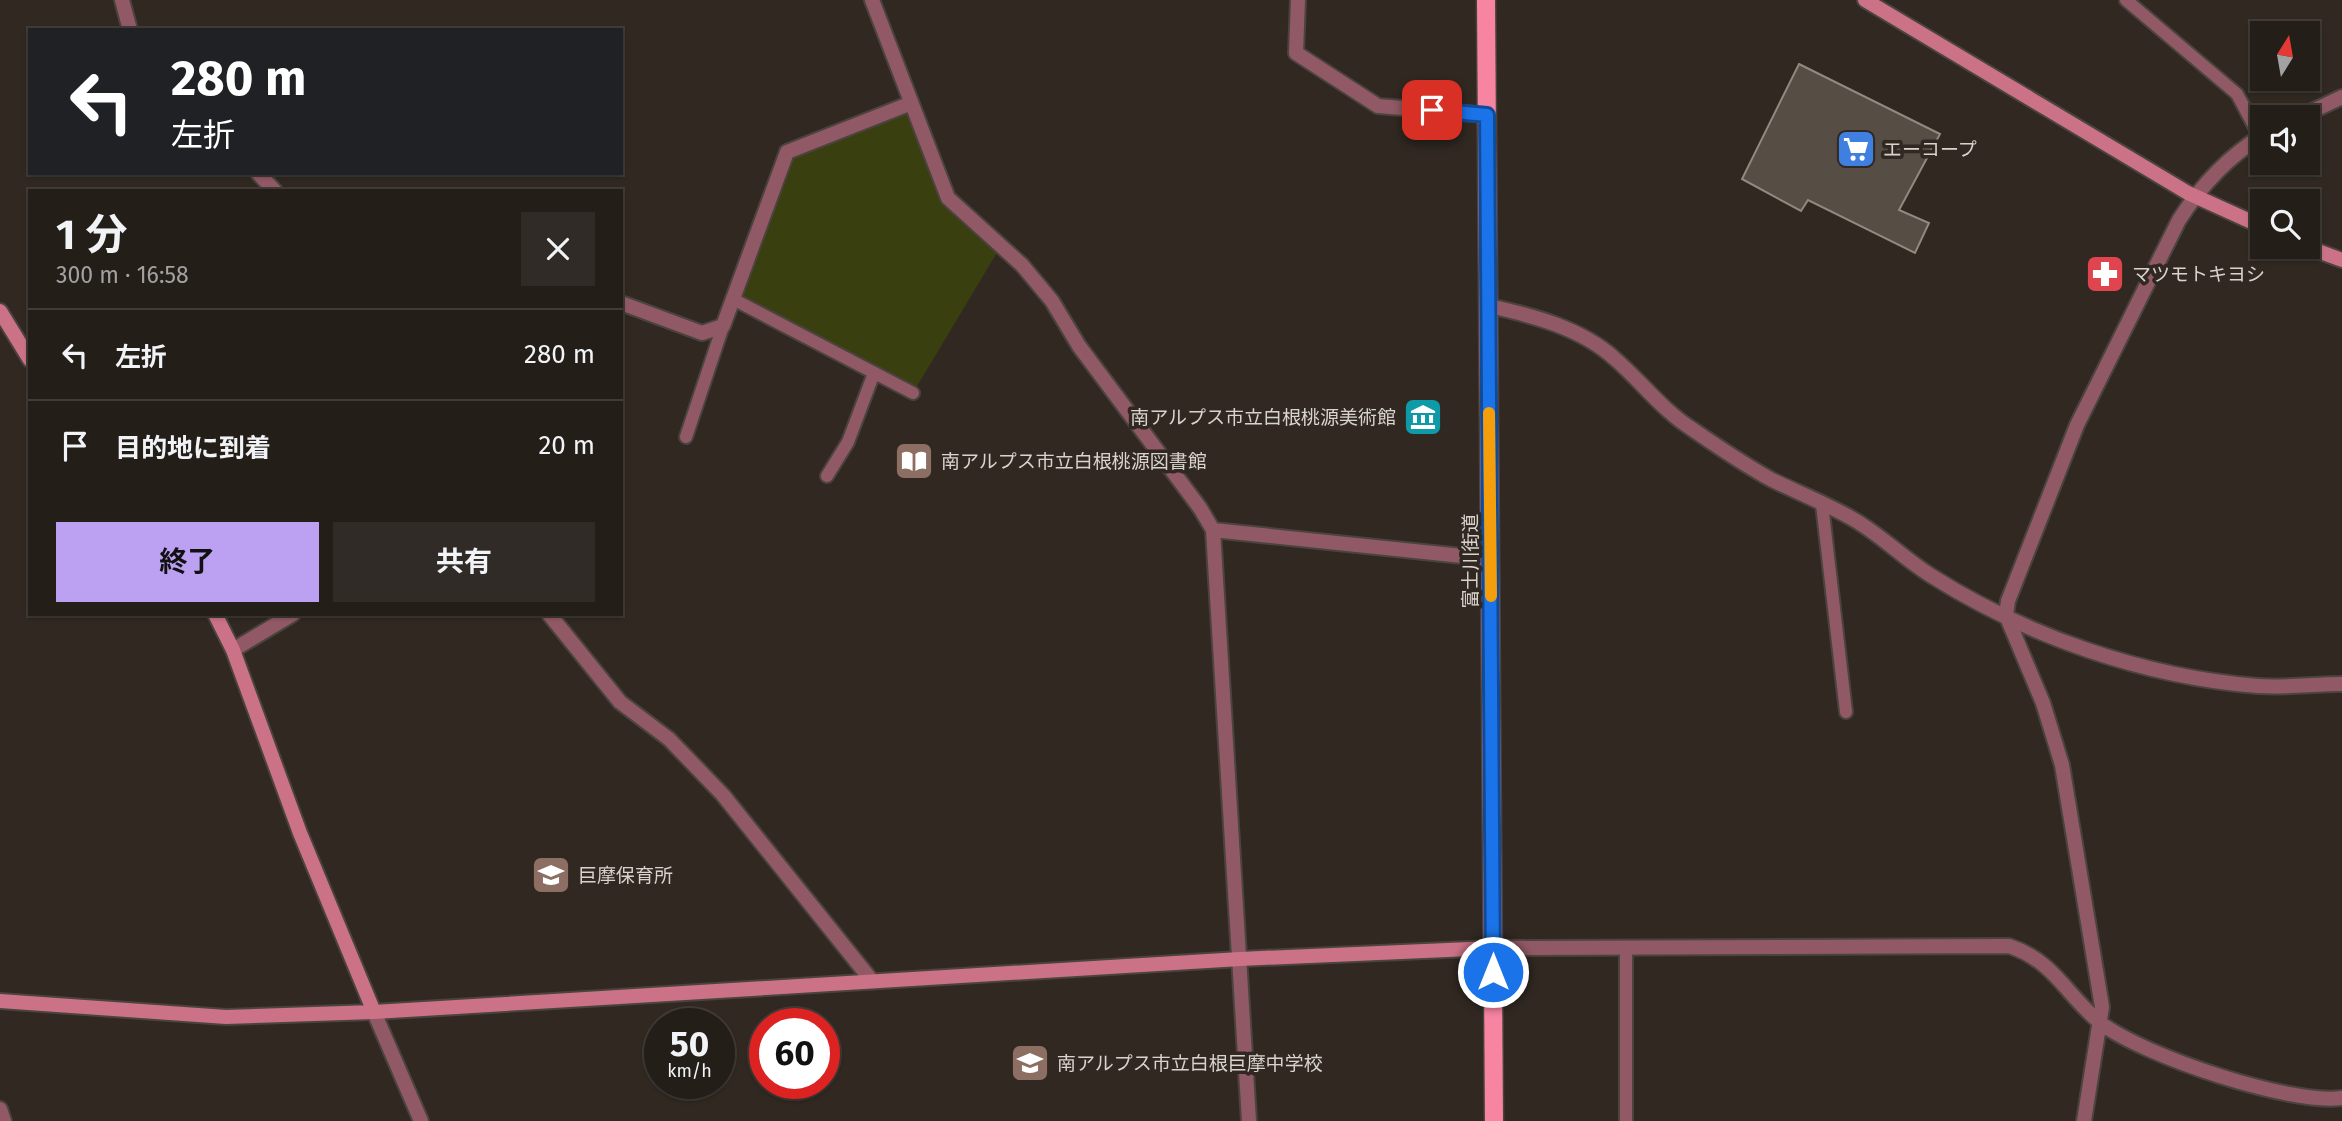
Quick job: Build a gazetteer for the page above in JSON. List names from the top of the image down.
{
  "streets": {
    "main road": ["富士川街道"]
  },
  "places": {
    "supermarket": ["エーコープ"],
    "pharmacy": ["マツモトキヨシ"],
    "museum": ["南アルプス市立白根桃源美術館"],
    "library": ["南アルプス市立白根桃源図書館"],
    "school or university": ["巨摩保育所", "南アルプス市立白根巨摩中学校"]
  },
  "north": "top",
  "page": {
    "turn": ["280 m", "左折"],
    "heading": ["1 分", "300 m · 16:58"],
    "list": [
      {
        "name": "左折",
        "value": "280 m"
      },
      {
        "name": "目的地に到着",
        "value": "20 m"
      }
    ],
    "buttons": ["終了", "共有"],
    "speed": "50 km/h",
    "limit": "60"
  }
}
